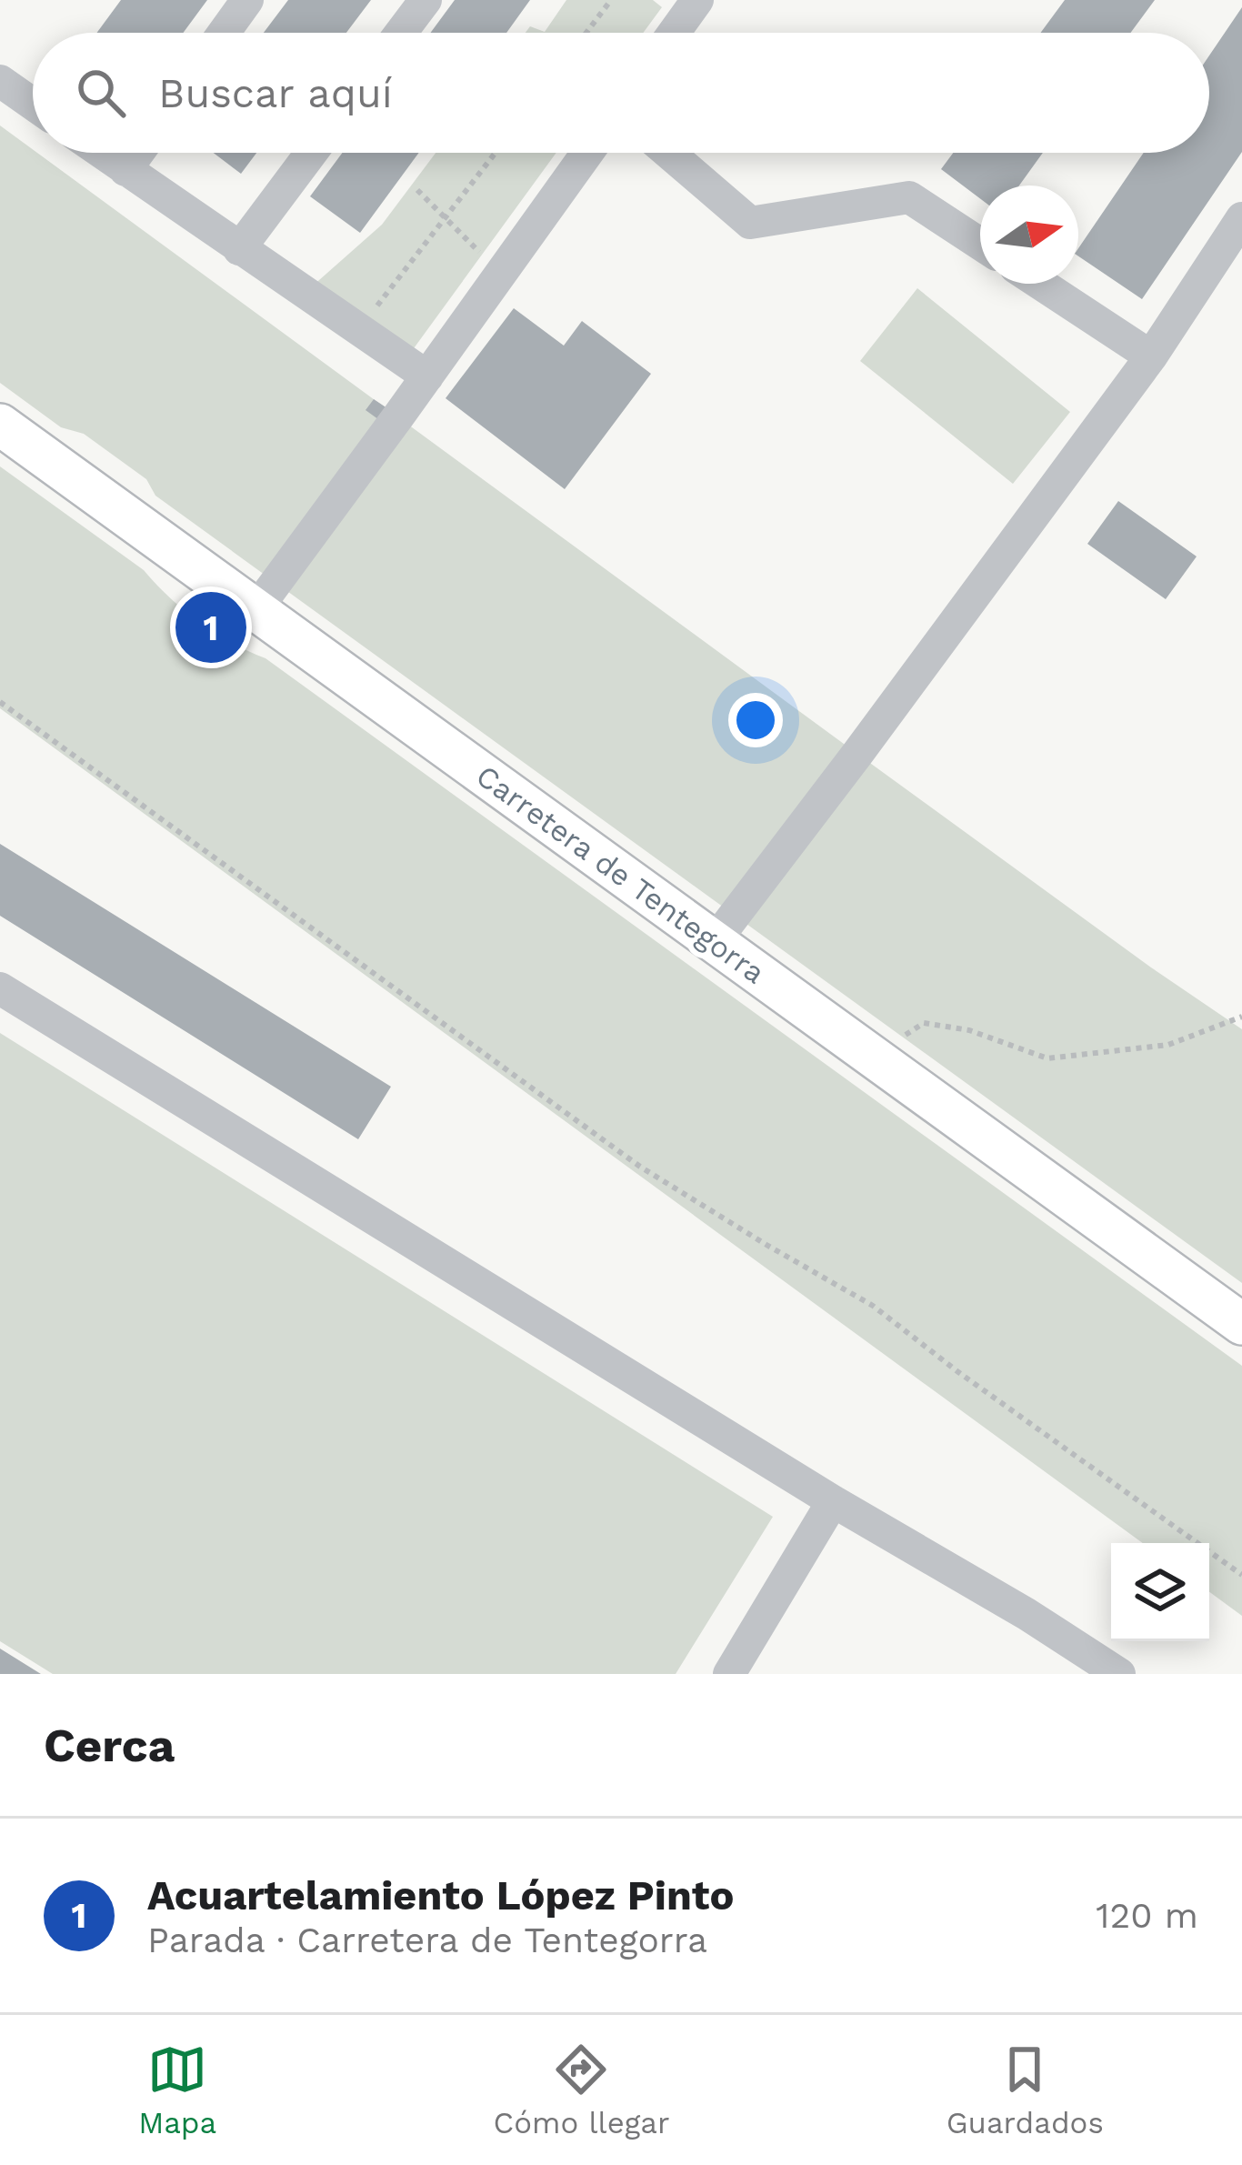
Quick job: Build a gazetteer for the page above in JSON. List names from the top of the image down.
{
  "streets": {
    "main road": ["Carretera de Tentegorra"]
  },
  "north": "right",
  "page": {
    "search": "Buscar aquí",
    "pins": "1",
    "heading": "Cerca",
    "list": [
      {
        "mark": "1",
        "name": "Acuartelamiento López Pinto",
        "note": "Parada · Carretera de Tentegorra",
        "value": "120 m"
      }
    ],
    "nav": ["Mapa", "Cómo llegar", "Guardados"]
  }
}
